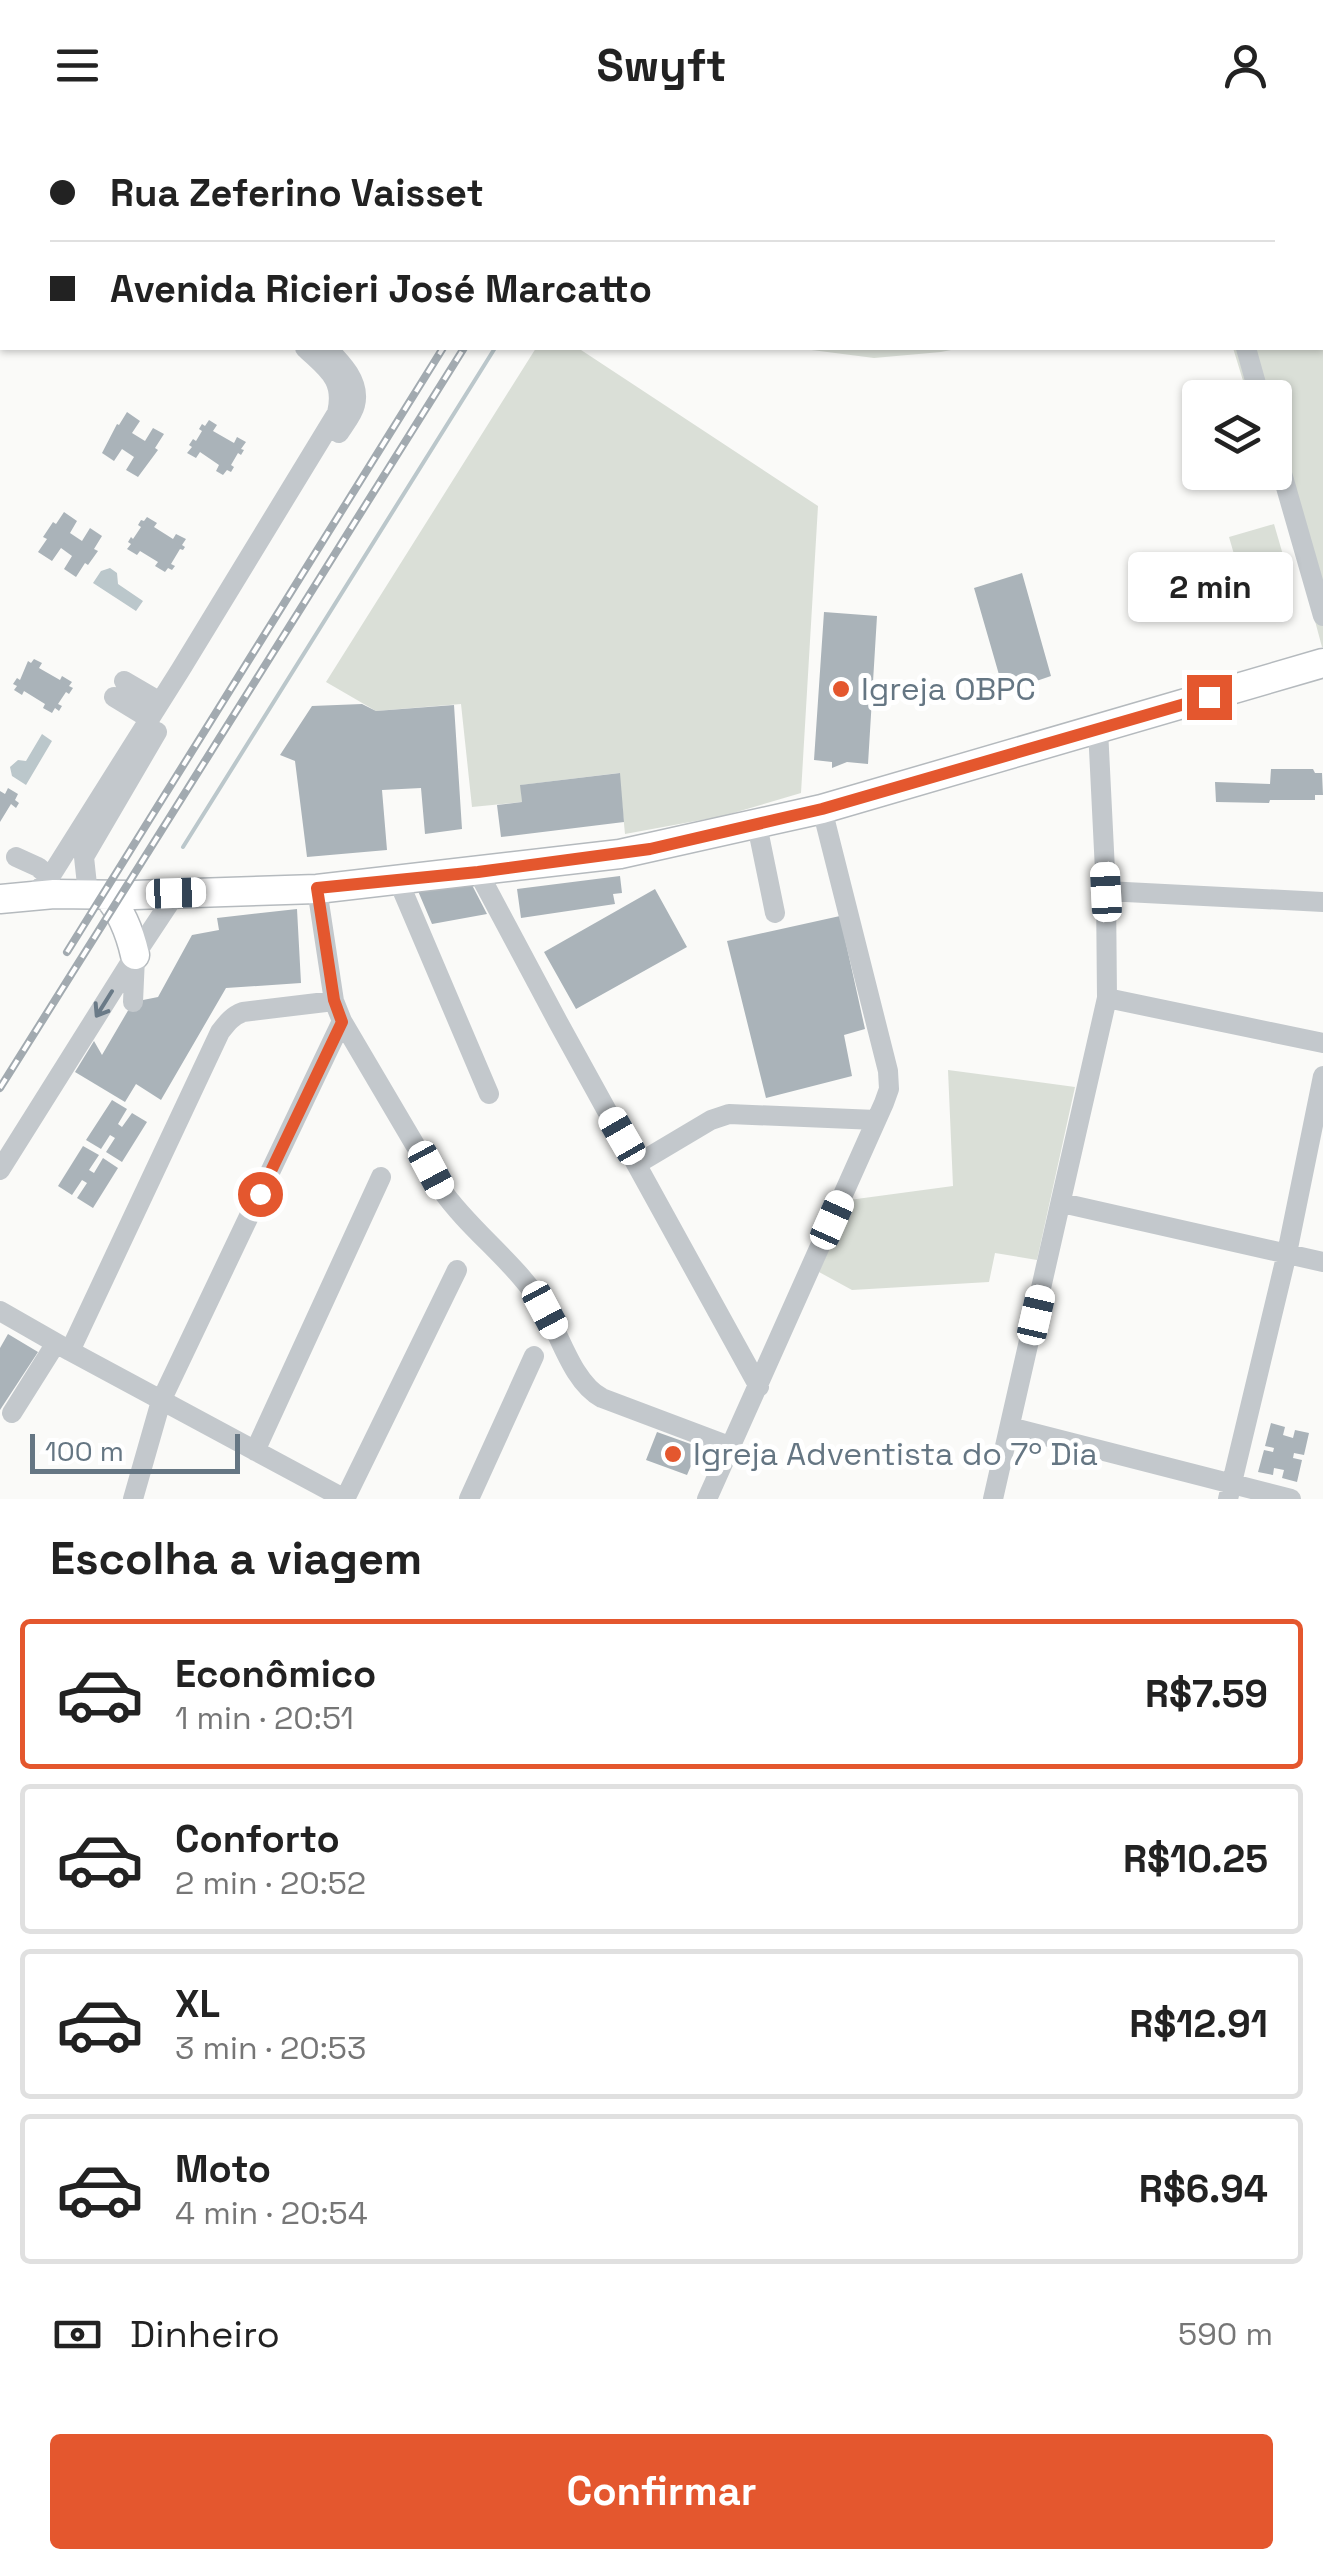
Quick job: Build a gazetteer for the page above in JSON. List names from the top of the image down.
{
  "places": ["Igreja OBPC", "Igreja Adventista do 7º Dia"],
  "scale_bar": "100 m",
  "page": {
    "header": "Swyft",
    "banner": ["Rua Zeferino Vaisset", "Avenida Ricieri José Marcatto"],
    "bubble": "2 min",
    "scale": "100 m",
    "heading": "Escolha a viagem",
    "list": [
      {
        "name": "Econômico",
        "note": "1 min · 20:51",
        "value": "R$7.59"
      },
      {
        "name": "Conforto",
        "note": "2 min · 20:52",
        "value": "R$10.25"
      },
      {
        "name": "XL",
        "note": "3 min · 20:53",
        "value": "R$12.91"
      },
      {
        "name": "Moto",
        "note": "4 min · 20:54",
        "value": "R$6.94"
      }
    ],
    "pay": ["Dinheiro", "590 m"],
    "buttons": "Confirmar"
  }
}
